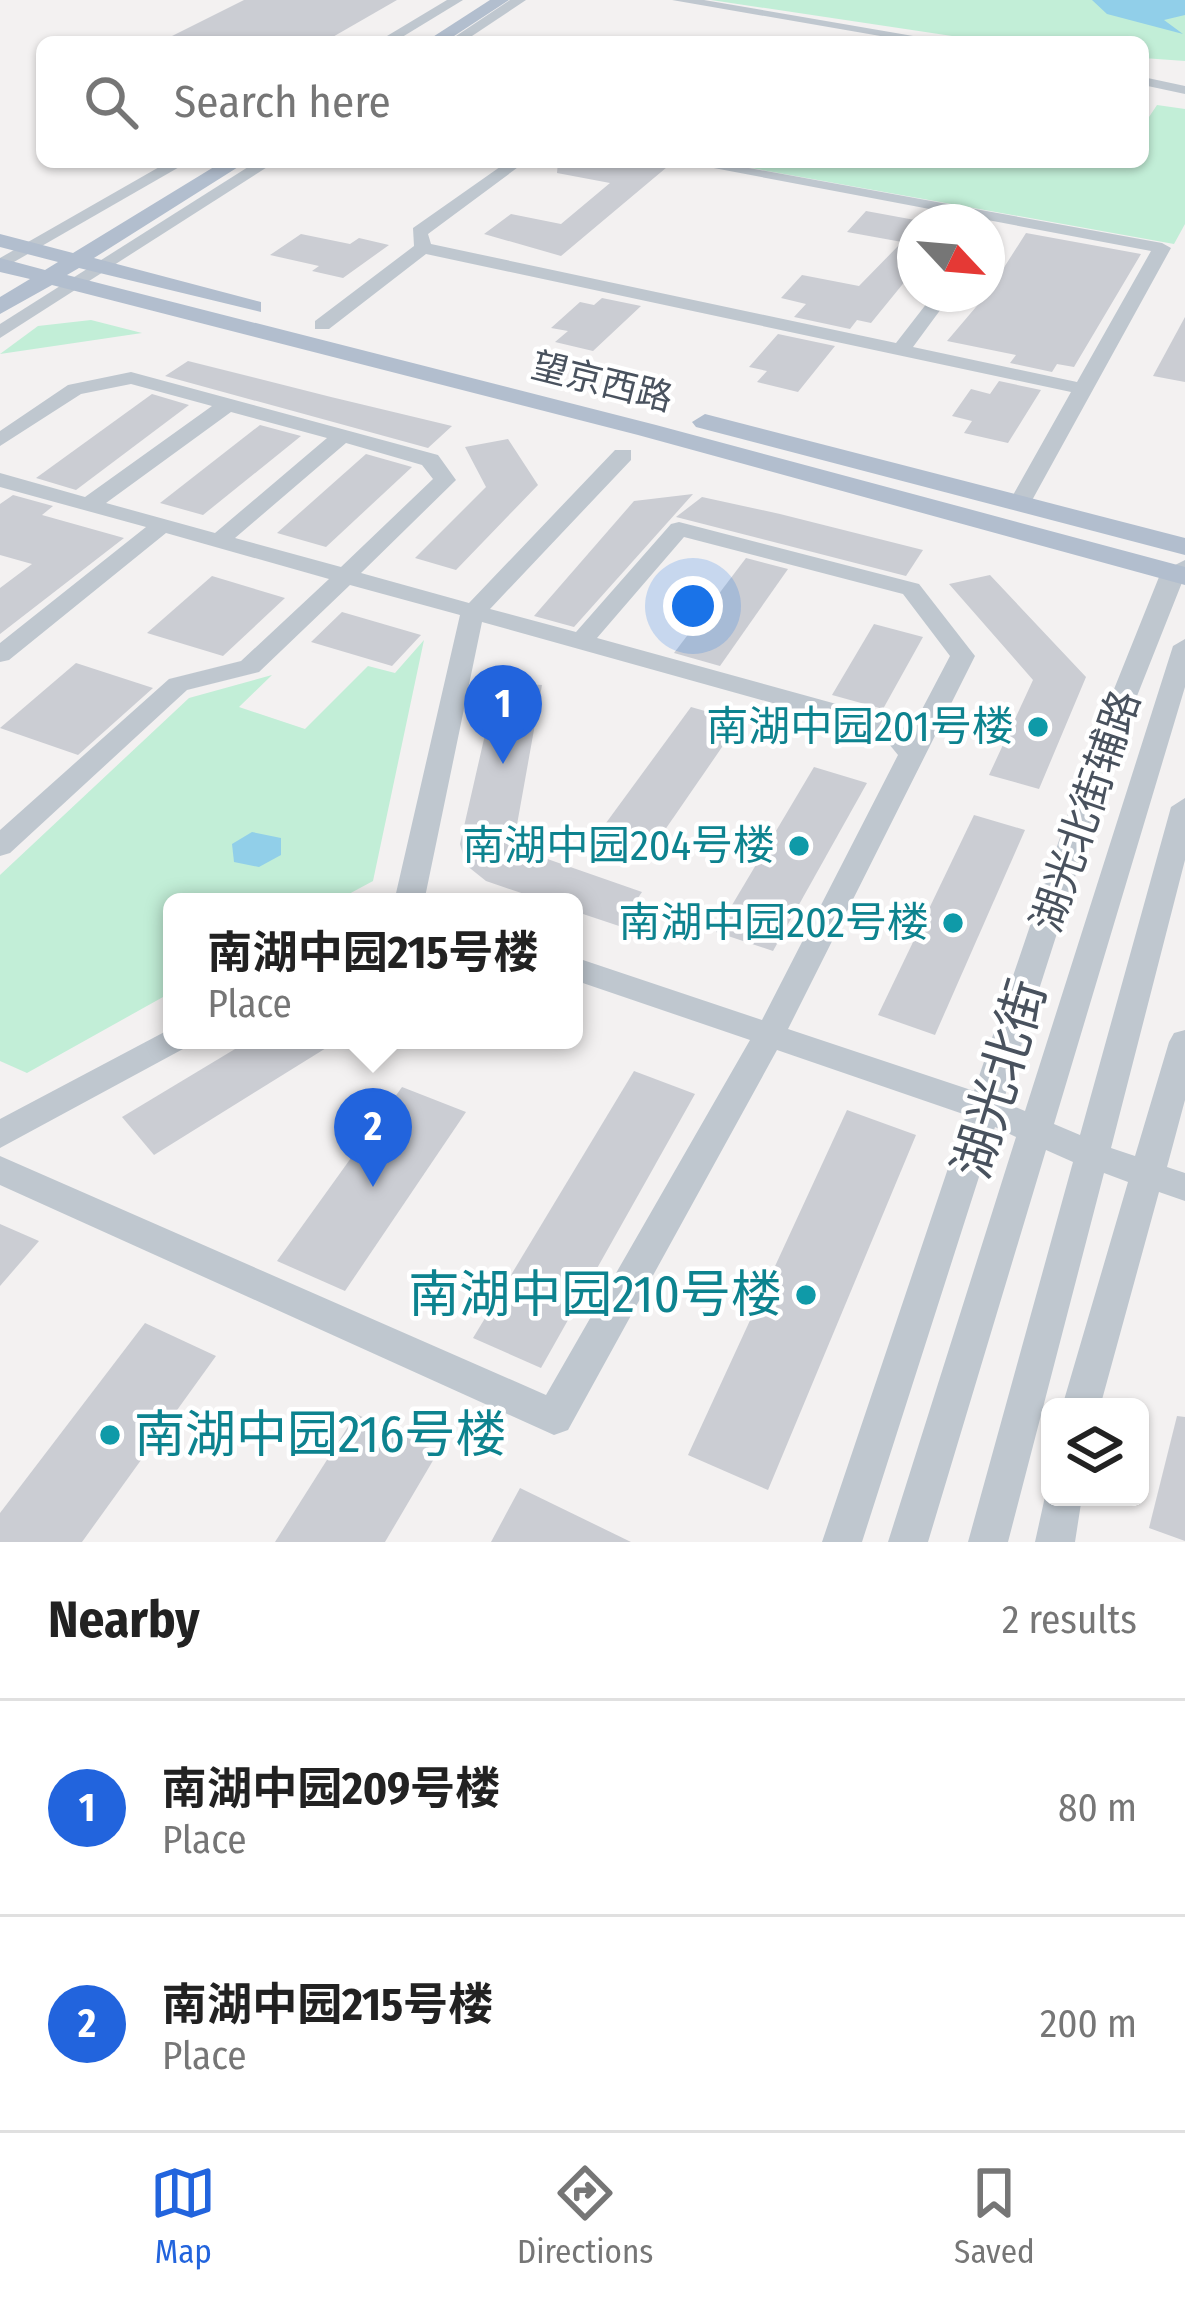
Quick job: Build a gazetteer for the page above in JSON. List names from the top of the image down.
{
  "streets": {
    "main road": ["望京西路"],
    "street": ["湖光北街辅路", "湖光北街"]
  },
  "crossings": [
    ["望京西路", "湖光北街辅路"]
  ],
  "places": [
    "南湖中园201号楼",
    "南湖中园204号楼",
    "南湖中园202号楼",
    "南湖中园210号楼",
    "南湖中园216号楼"
  ],
  "north": "bottom right",
  "page": {
    "search": "Search here",
    "pins": ["1", "2"],
    "popup": ["南湖中园215号楼", "Place"],
    "heading": ["Nearby", "2 results"],
    "list": [
      {
        "mark": "1",
        "name": "南湖中园209号楼",
        "note": "Place",
        "value": "80 m"
      },
      {
        "mark": "2",
        "name": "南湖中园215号楼",
        "note": "Place",
        "value": "200 m"
      }
    ],
    "nav": ["Map", "Directions", "Saved"]
  }
}
